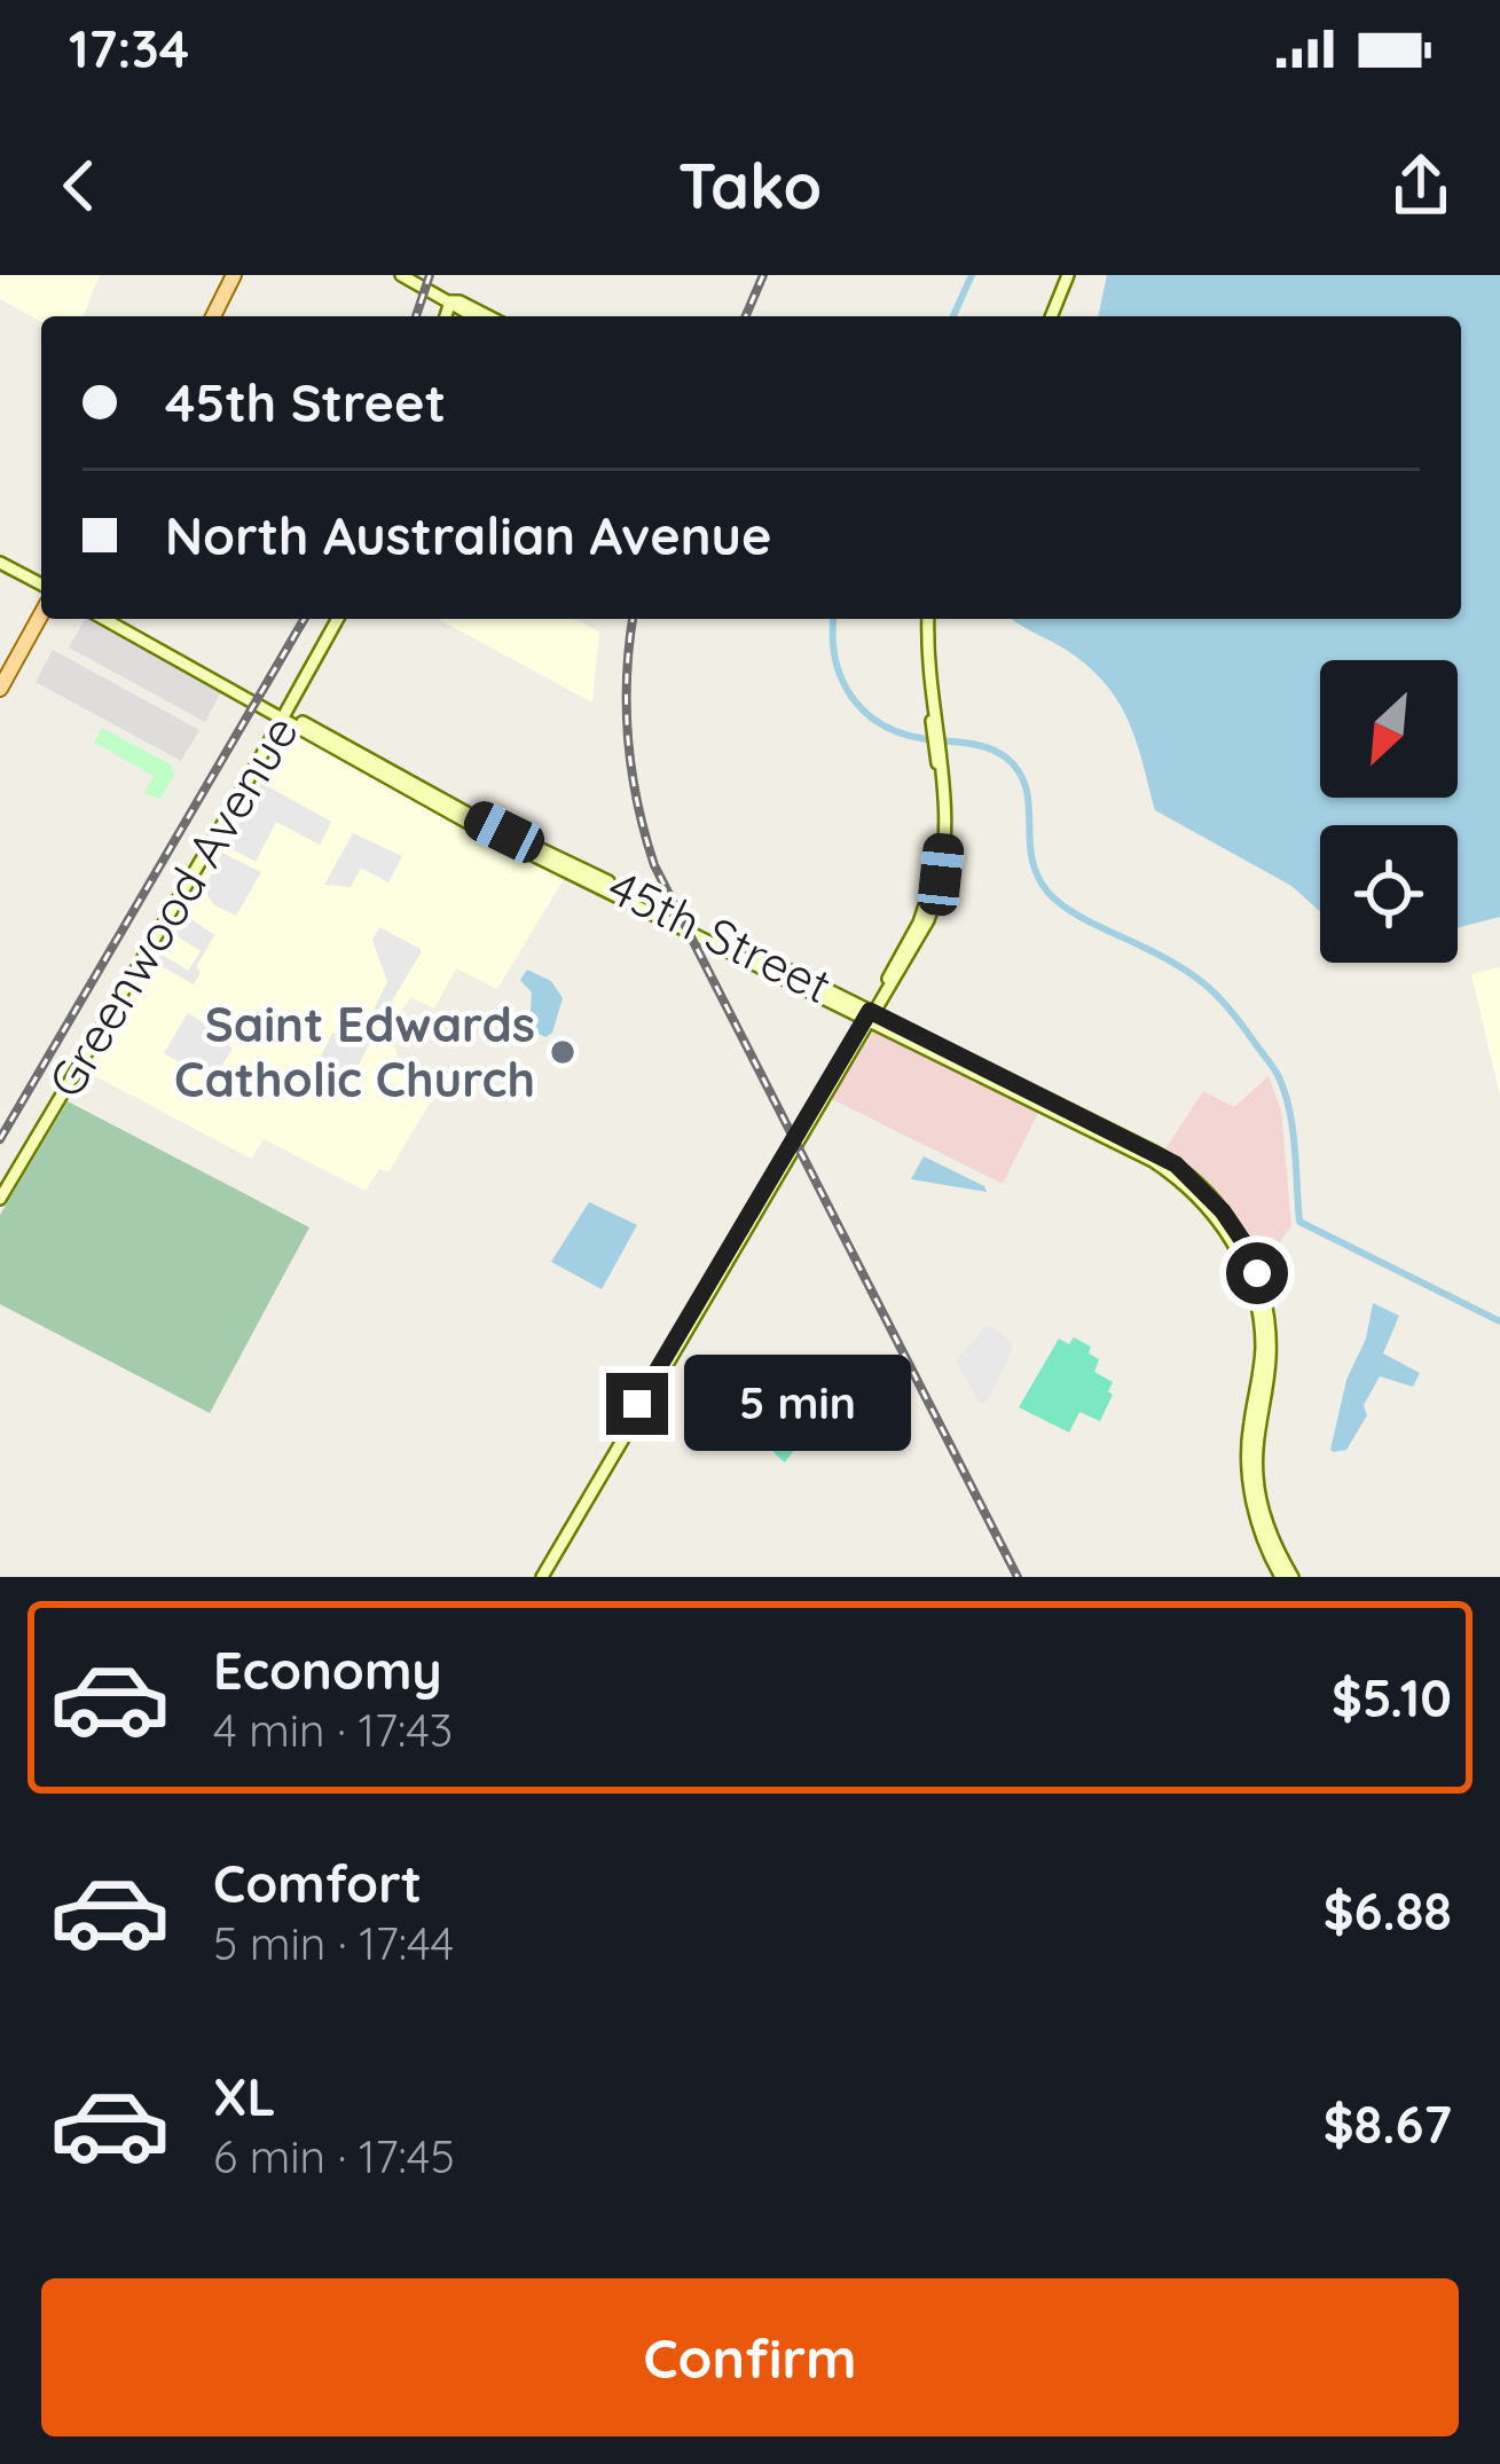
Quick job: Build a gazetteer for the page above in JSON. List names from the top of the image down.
{
  "streets": {
    "main road": ["Greenwood Avenue", "45th Street"]
  },
  "crossings": [
    ["Greenwood Avenue", "45th Street"]
  ],
  "places": ["Saint Edwards Catholic Church"],
  "north": "bottom left",
  "page": {
    "status": "17:34",
    "header": "Tako",
    "banner": ["45th Street", "North Australian Avenue"],
    "bubble": "5 min",
    "list": [
      {
        "name": "Economy",
        "note": "4 min · 17:43",
        "value": "$5.10"
      },
      {
        "name": "Comfort",
        "note": "5 min · 17:44",
        "value": "$6.88"
      },
      {
        "name": "XL",
        "note": "6 min · 17:45",
        "value": "$8.67"
      }
    ],
    "buttons": "Confirm"
  }
}
